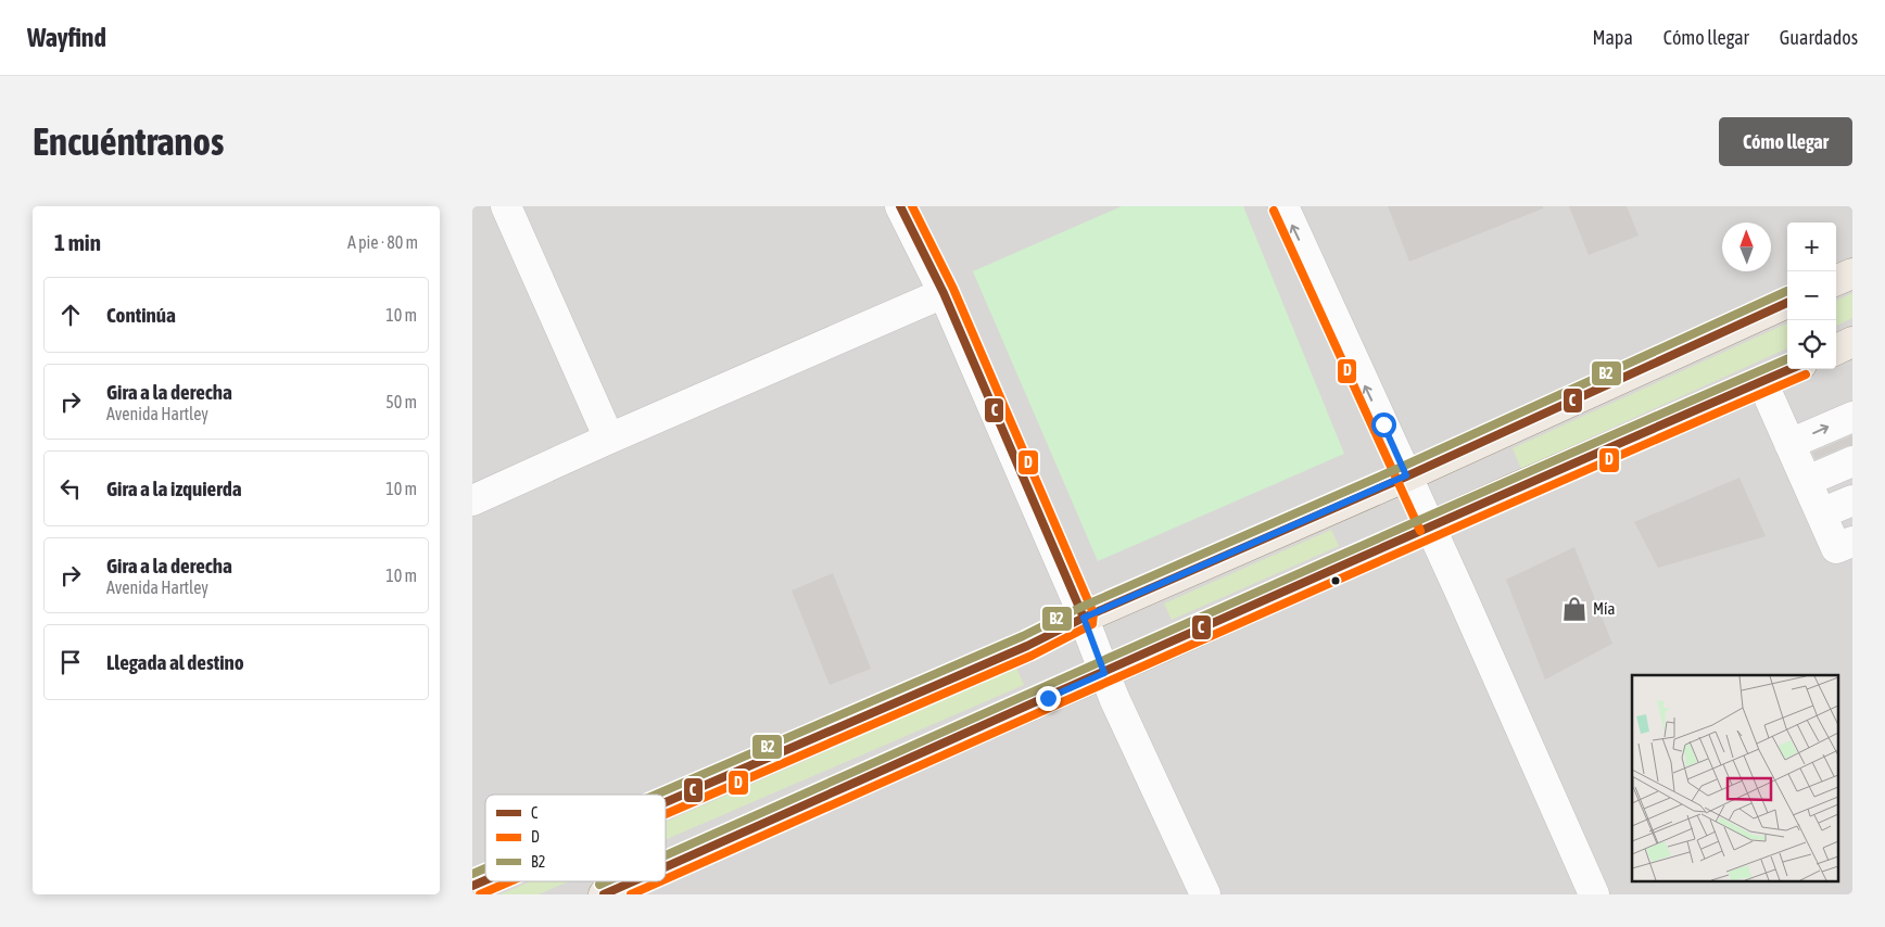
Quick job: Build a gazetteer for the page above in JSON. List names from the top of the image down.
{
  "places": {
    "shop": ["Mía"]
  },
  "lines": ["transit line C", "transit line D", "transit line B2"],
  "legend": ["C", "D", "B2"],
  "north": "top",
  "page": {
    "header": "Wayfind",
    "nav": ["Mapa", "Cómo llegar", "Guardados"],
    "buttons": "Cómo llegar",
    "title": "Encuéntranos",
    "heading": ["1 min", "A pie · 80 m"],
    "map_buttons": ["+", "−"],
    "list": [
      ["Continúa", "10 m"],
      ["Gira a la derecha", "Avenida Hartley", "50 m"],
      ["Gira a la izquierda", "10 m"],
      ["Gira a la derecha", "Avenida Hartley", "10 m"],
      "Llegada al destino"
    ]
  }
}
